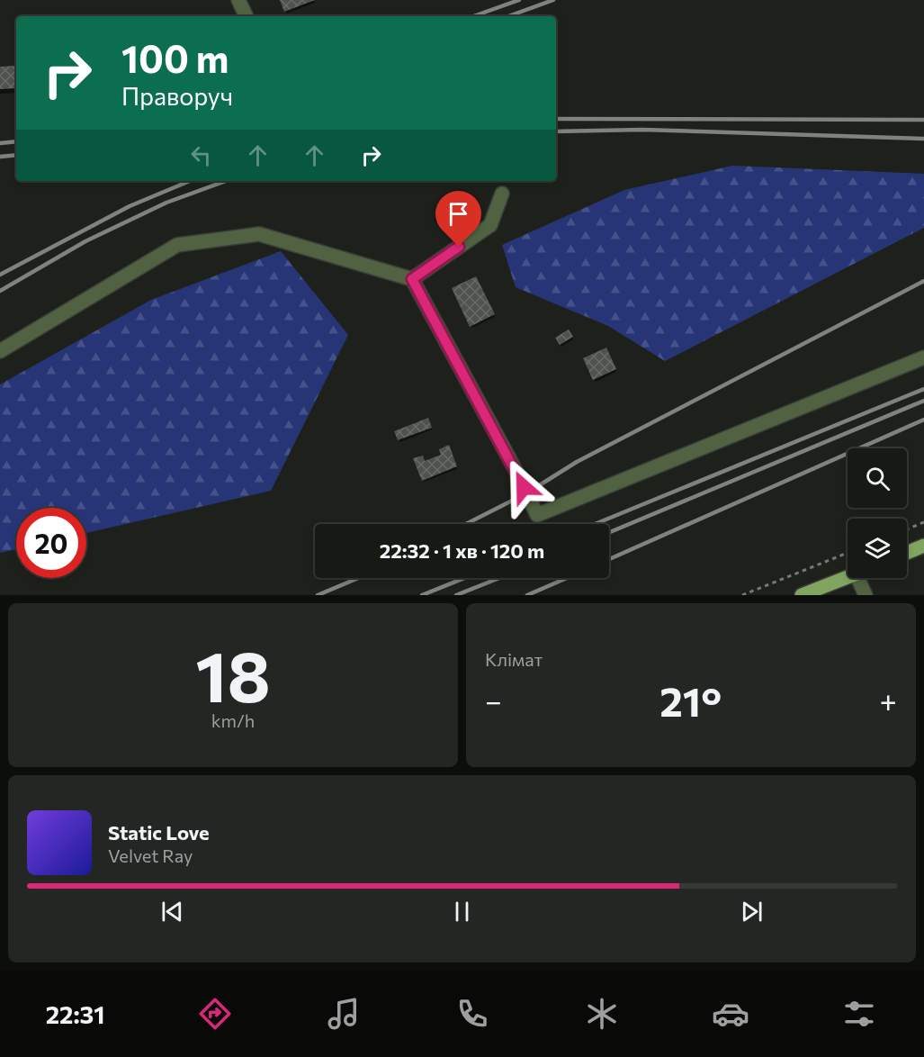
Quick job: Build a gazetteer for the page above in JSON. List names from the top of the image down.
{
  "page": {
    "turn": ["100 m", "Праворуч"],
    "limit": "20",
    "trip": "22:32 · 1 хв · 120 m",
    "tile": [
      ["18", "km/h"],
      "Клімат"
    ],
    "heat": ["−", "21°", "+"],
    "song": ["Static Love", "Velvet Ray"],
    "tabs": "22:31"
  }
}
